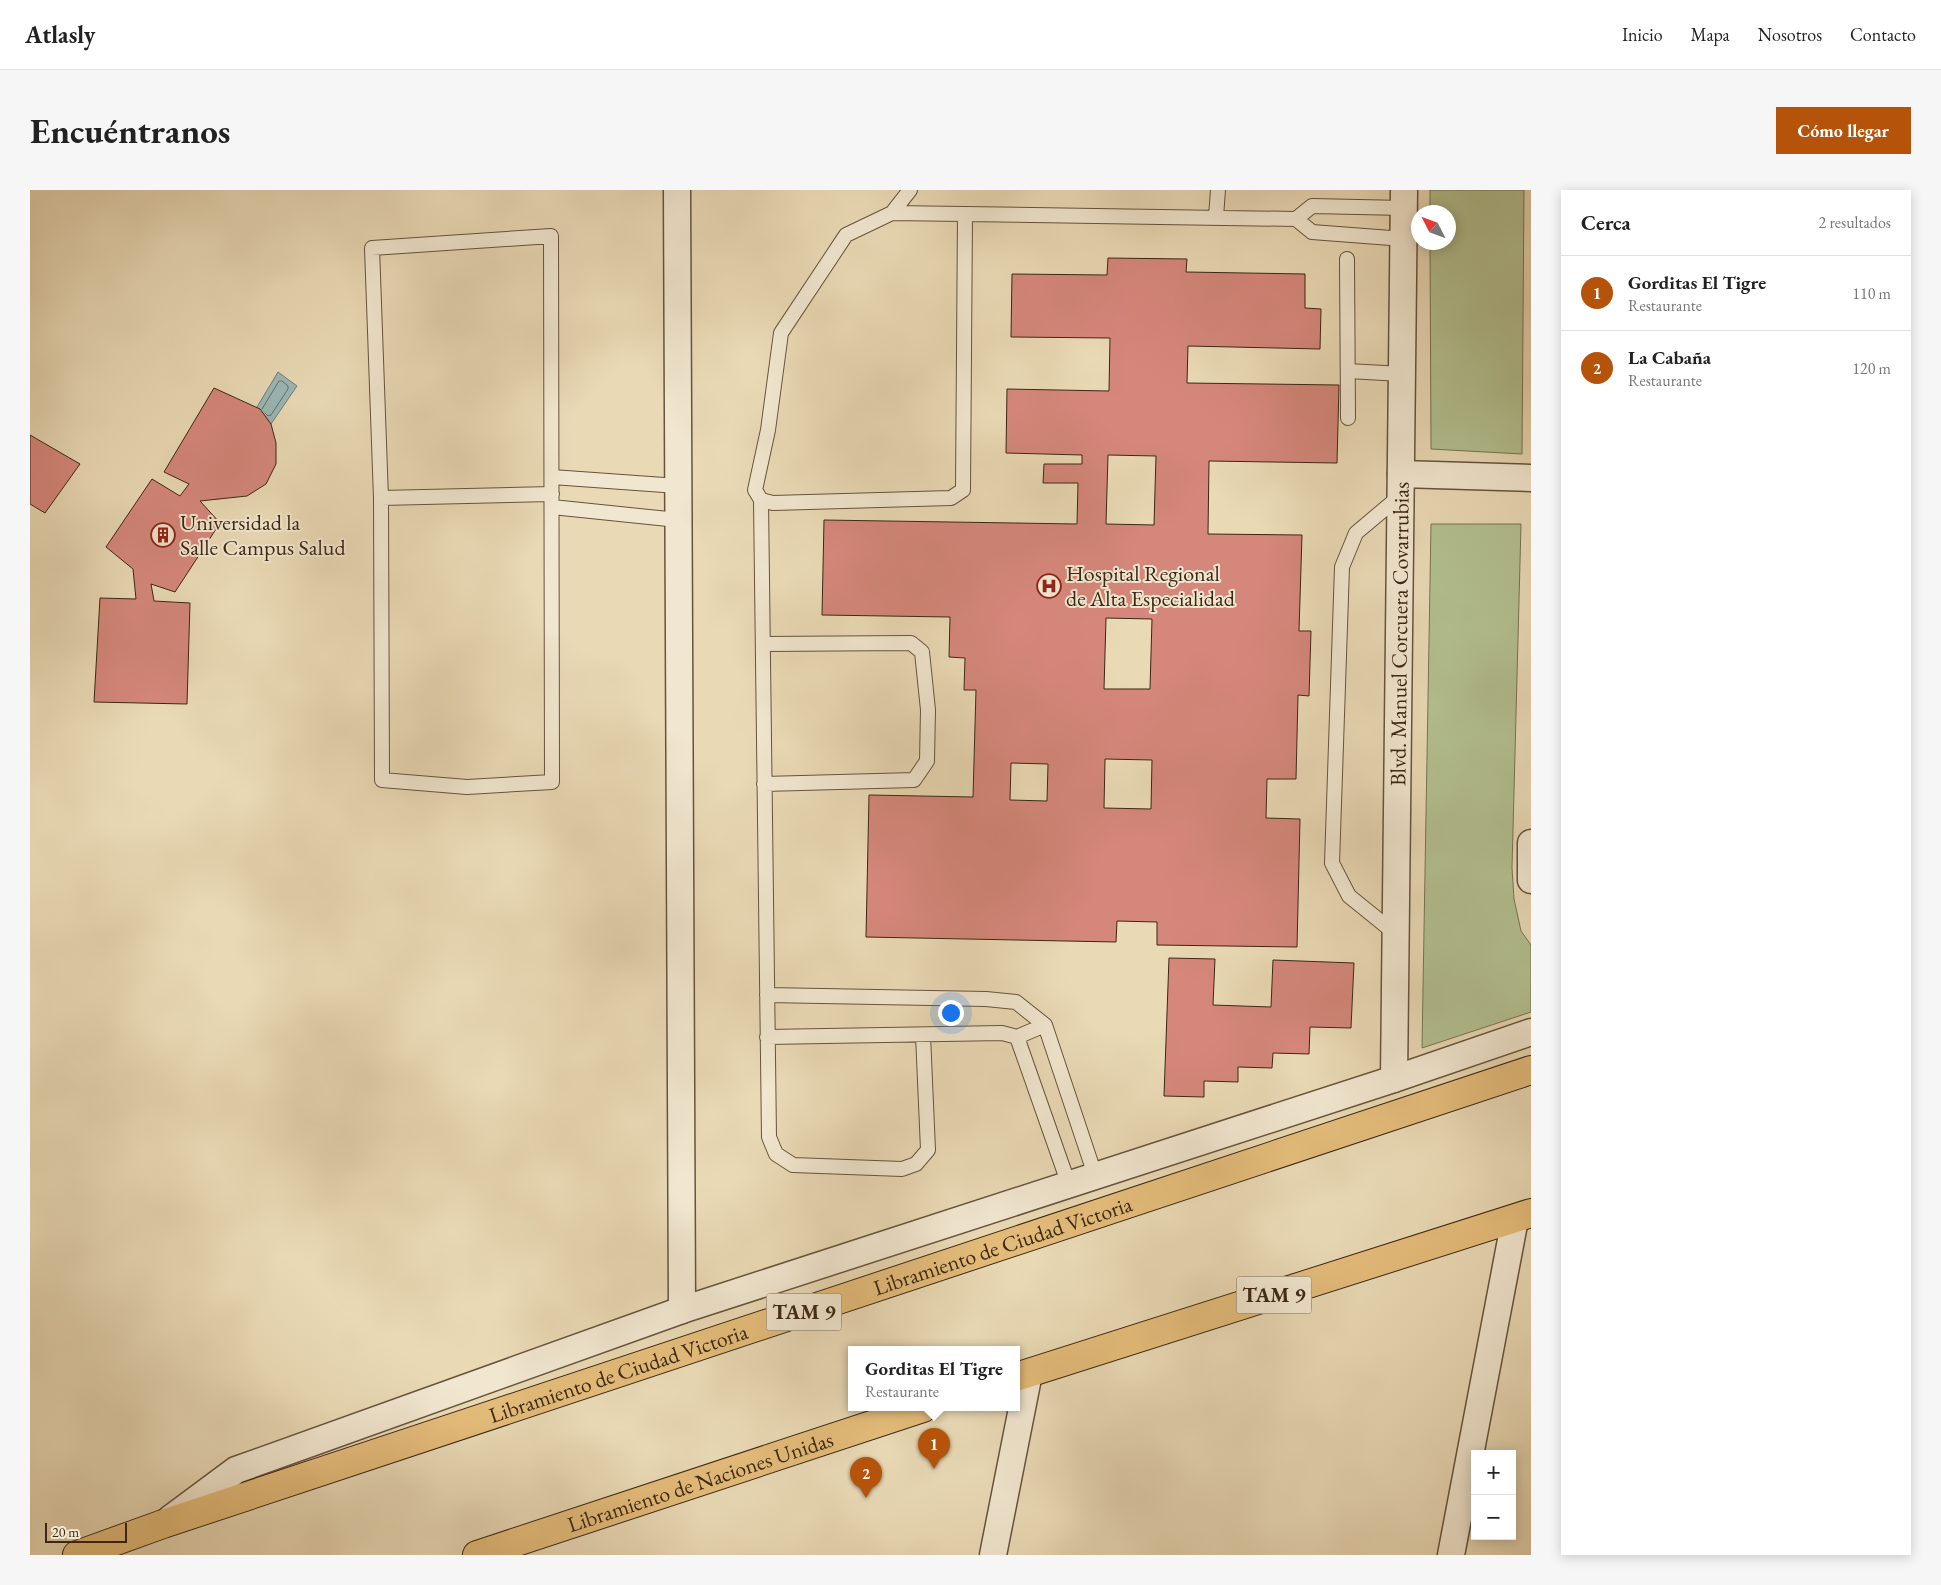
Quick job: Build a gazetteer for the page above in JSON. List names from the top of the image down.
{
  "streets": {
    "highway": ["Libramiento de Ciudad Victoria", "TAM 9", "Libramiento de Naciones Unidas"],
    "street": ["Blvd. Manuel Corcuera Covarrubias"]
  },
  "places": {
    "building": ["Universidad la Salle Campus Salud"],
    "hospital": ["Hospital Regional de Alta Especialidad"]
  },
  "scale_bar": "20 m",
  "north": "top left",
  "page": {
    "header": "Atlasly",
    "nav": [
      "Inicio",
      "Mapa",
      "Nosotros",
      "Contacto"
    ],
    "buttons": "Cómo llegar",
    "title": "Encuéntranos",
    "heading": ["Cerca", "2 resultados"],
    "list": [
      {
        "mark": "1",
        "name": "Gorditas El Tigre",
        "note": "Restaurante",
        "value": "110 m"
      },
      {
        "mark": "2",
        "name": "La Cabaña",
        "note": "Restaurante",
        "value": "120 m"
      }
    ],
    "popup": ["Gorditas El Tigre", "Restaurante"],
    "pins": ["1", "2"],
    "map_buttons": ["+", "−"],
    "scale": "20 m"
  }
}
